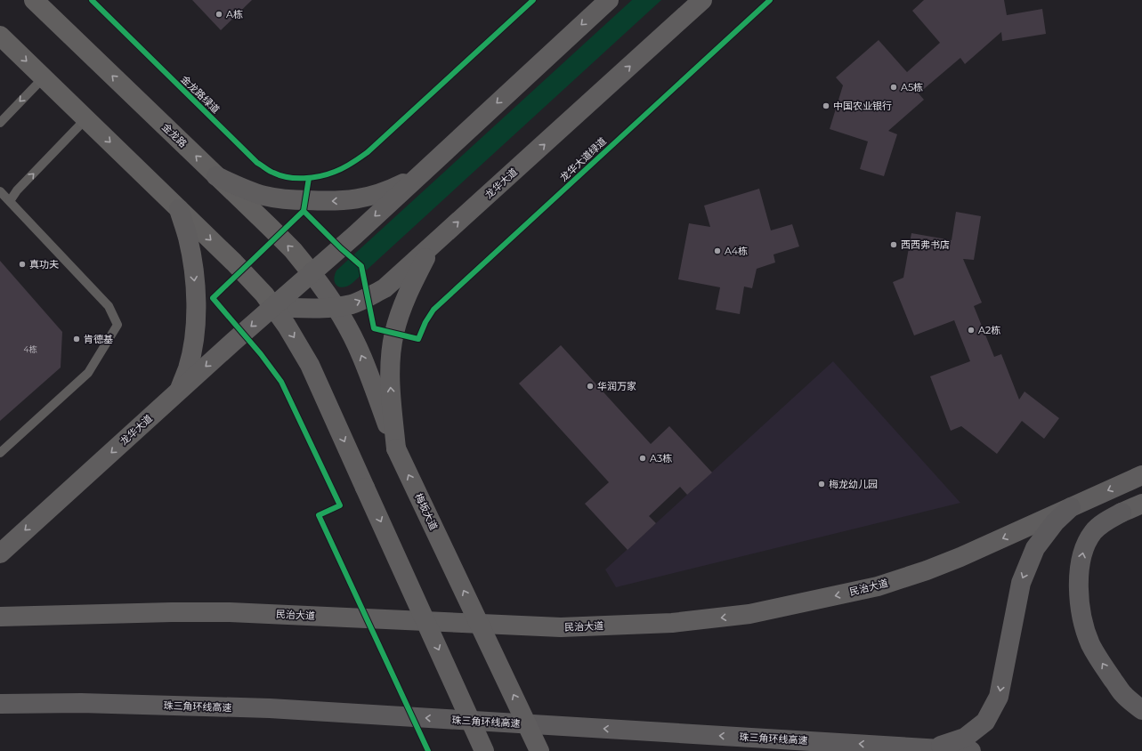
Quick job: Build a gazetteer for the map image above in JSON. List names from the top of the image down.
{
  "streets": {
    "highway": ["珠三角环线高速"],
    "main road": [
      "金龙路",
      "龙华大道",
      "梅坂大道",
      "民治大道"
    ],
    "cycle path": ["金龙路绿道", "龙华大道绿道"]
  },
  "crossings": [
    ["金龙路", "龙华大道"],
    ["金龙路", "梅坂大道"],
    ["龙华大道", "梅坂大道"]
  ],
  "one_way": ["民治大道", "珠三角环线高速"],
  "places": [
    "A栋",
    "A5栋",
    "中国农业银行",
    "西西弗书店",
    "A4栋",
    "真功夫",
    "A2栋",
    "肯德基",
    "华润万家",
    "A3栋",
    "梅龙幼儿园"
  ],
  "house_numbers": ["4栋"]
}
